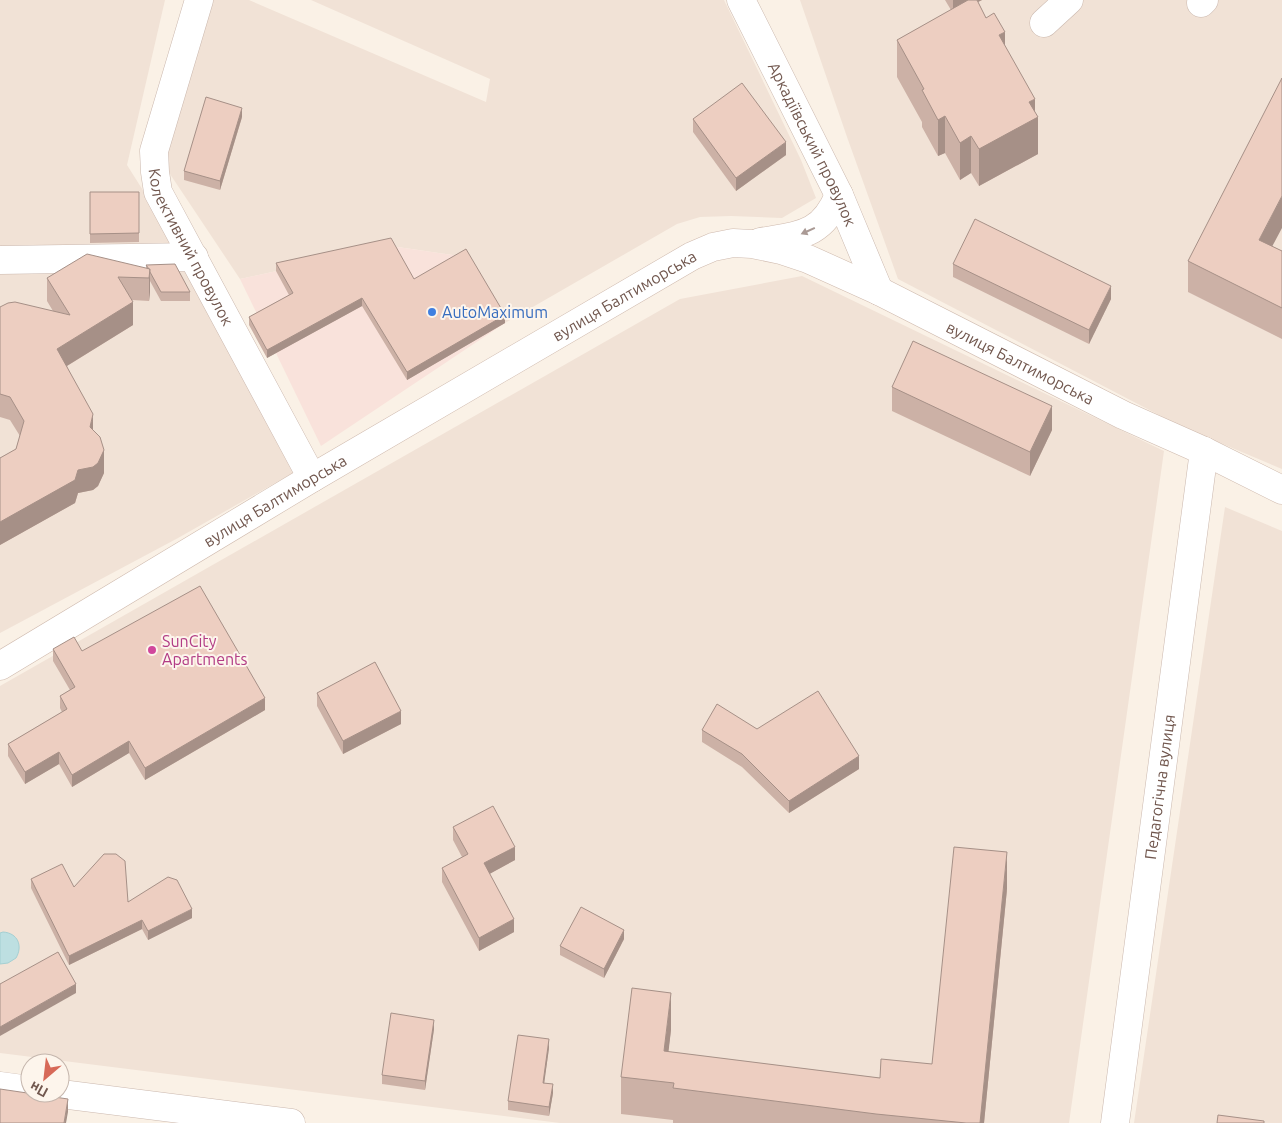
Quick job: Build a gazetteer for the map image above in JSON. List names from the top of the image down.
{
  "streets": {
    "street": [
      "Аркадіївський провулок",
      "Колективний провулок",
      "вулиця Балтиморська",
      "Педагогічна вулиця"
    ]
  },
  "crossings": [
    ["Аркадіївський провулок", "вулиця Балтиморська"],
    ["Колективний провулок", "вулиця Балтиморська"],
    ["вулиця Балтиморська", "Педагогічна вулиця"]
  ],
  "places": ["AutoMaximum", "SunCity Apartments"],
  "north": "bottom left"
}
